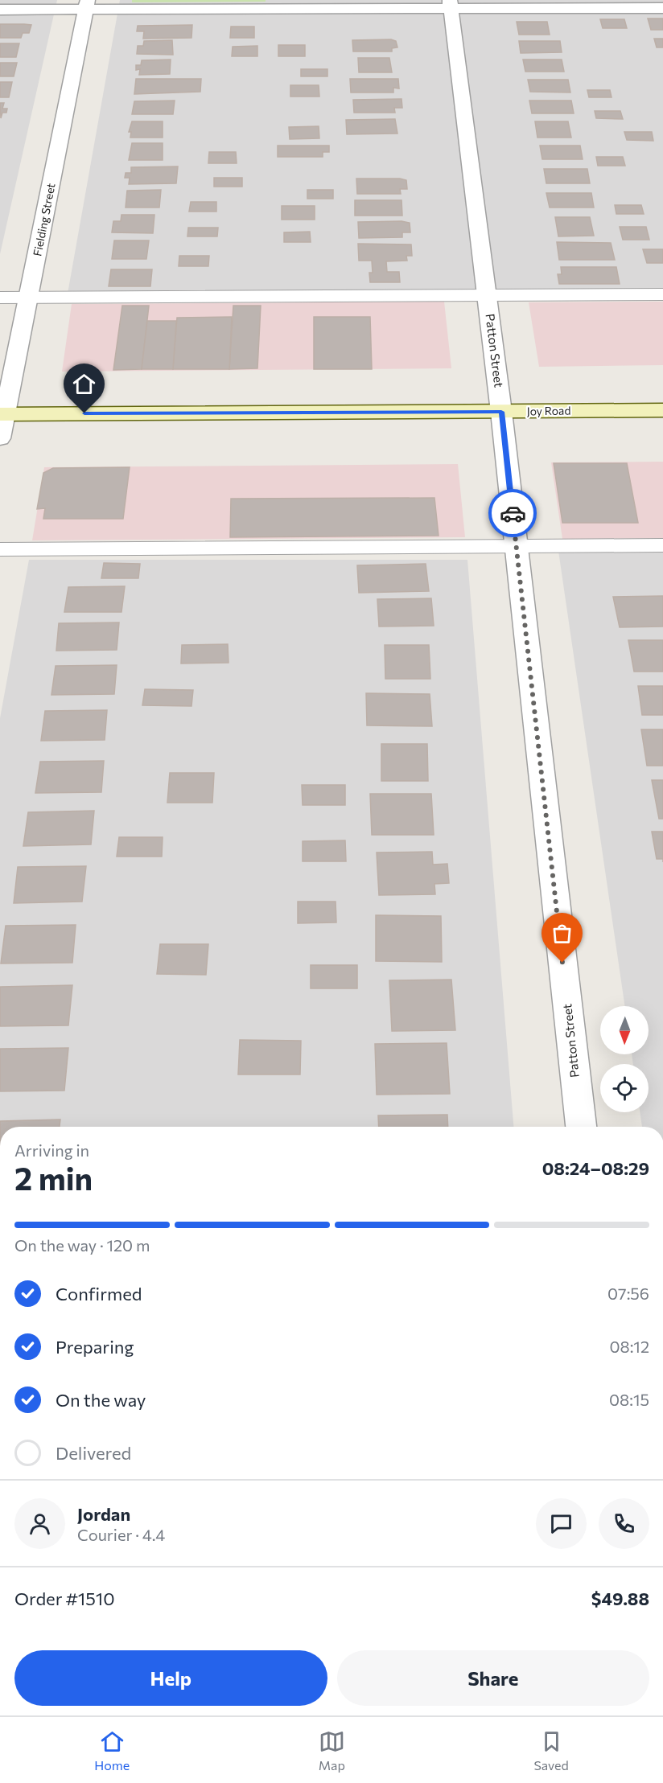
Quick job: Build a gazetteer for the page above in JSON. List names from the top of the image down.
{
  "streets": {
    "main road": ["Joy Road"],
    "street": ["Fielding Street", "Patton Street"]
  },
  "crossings": [
    ["Fielding Street", "Joy Road"],
    ["Patton Street", "Joy Road"]
  ],
  "north": "bottom",
  "page": {
    "heading": ["2 min", "Arriving in", "08:24–08:29"],
    "panel": [
      "Jordan",
      "Courier · 4.4",
      "Order #1510",
      "$49.88"
    ],
    "bar": "On the way · 120 m",
    "list": [
      ["Confirmed", "07:56"],
      ["Preparing", "08:12"],
      ["On the way", "08:15"],
      "Delivered"
    ],
    "buttons": ["Help", "Share"],
    "tabs": ["Home", "Map", "Saved"]
  }
}
